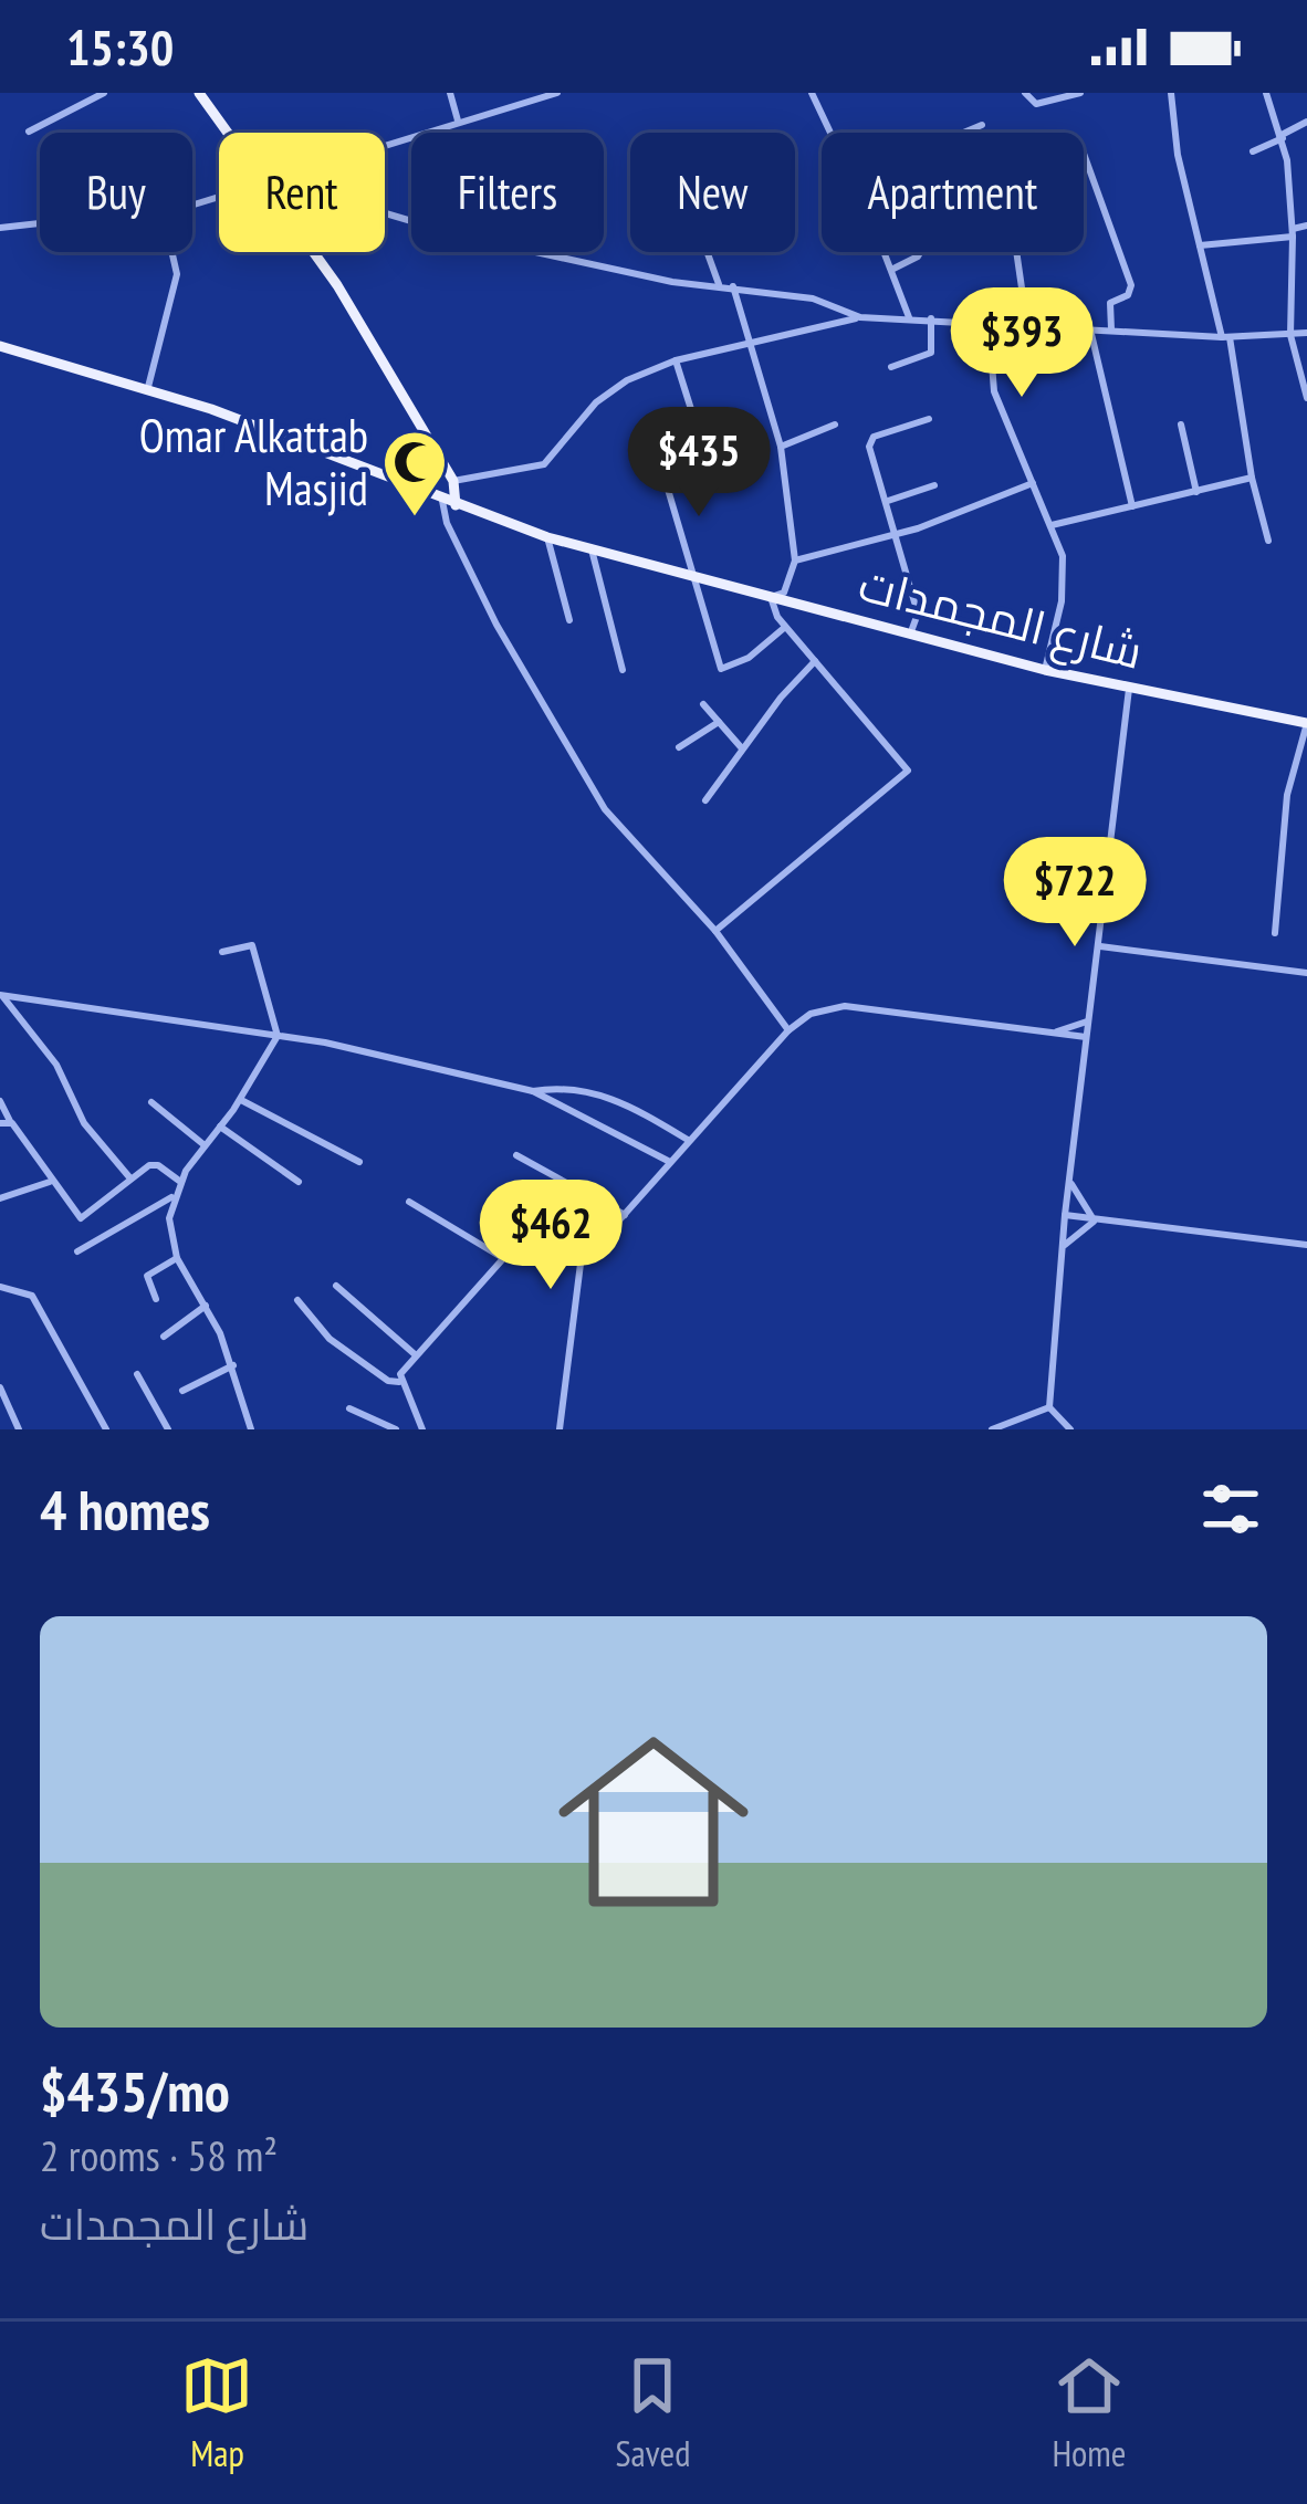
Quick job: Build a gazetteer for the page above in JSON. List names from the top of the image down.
{
  "streets": {
    "main road": ["شارع المجمدات"]
  },
  "places": {
    "mosque": ["Omar Alkattab Masjid"]
  },
  "page": {
    "status": "15:30",
    "chip": [
      "Buy",
      "Rent",
      "Filters",
      "New",
      "Apartment"
    ],
    "price": [
      "$393",
      "$435",
      "$722",
      "$462"
    ],
    "heading": "4 homes",
    "list": [
      {
        "name": "$435/mo",
        "note": "2 rooms · 58 m² · شارع المجمدات"
      }
    ],
    "tabs": ["Map", "Saved", "Home"]
  }
}
